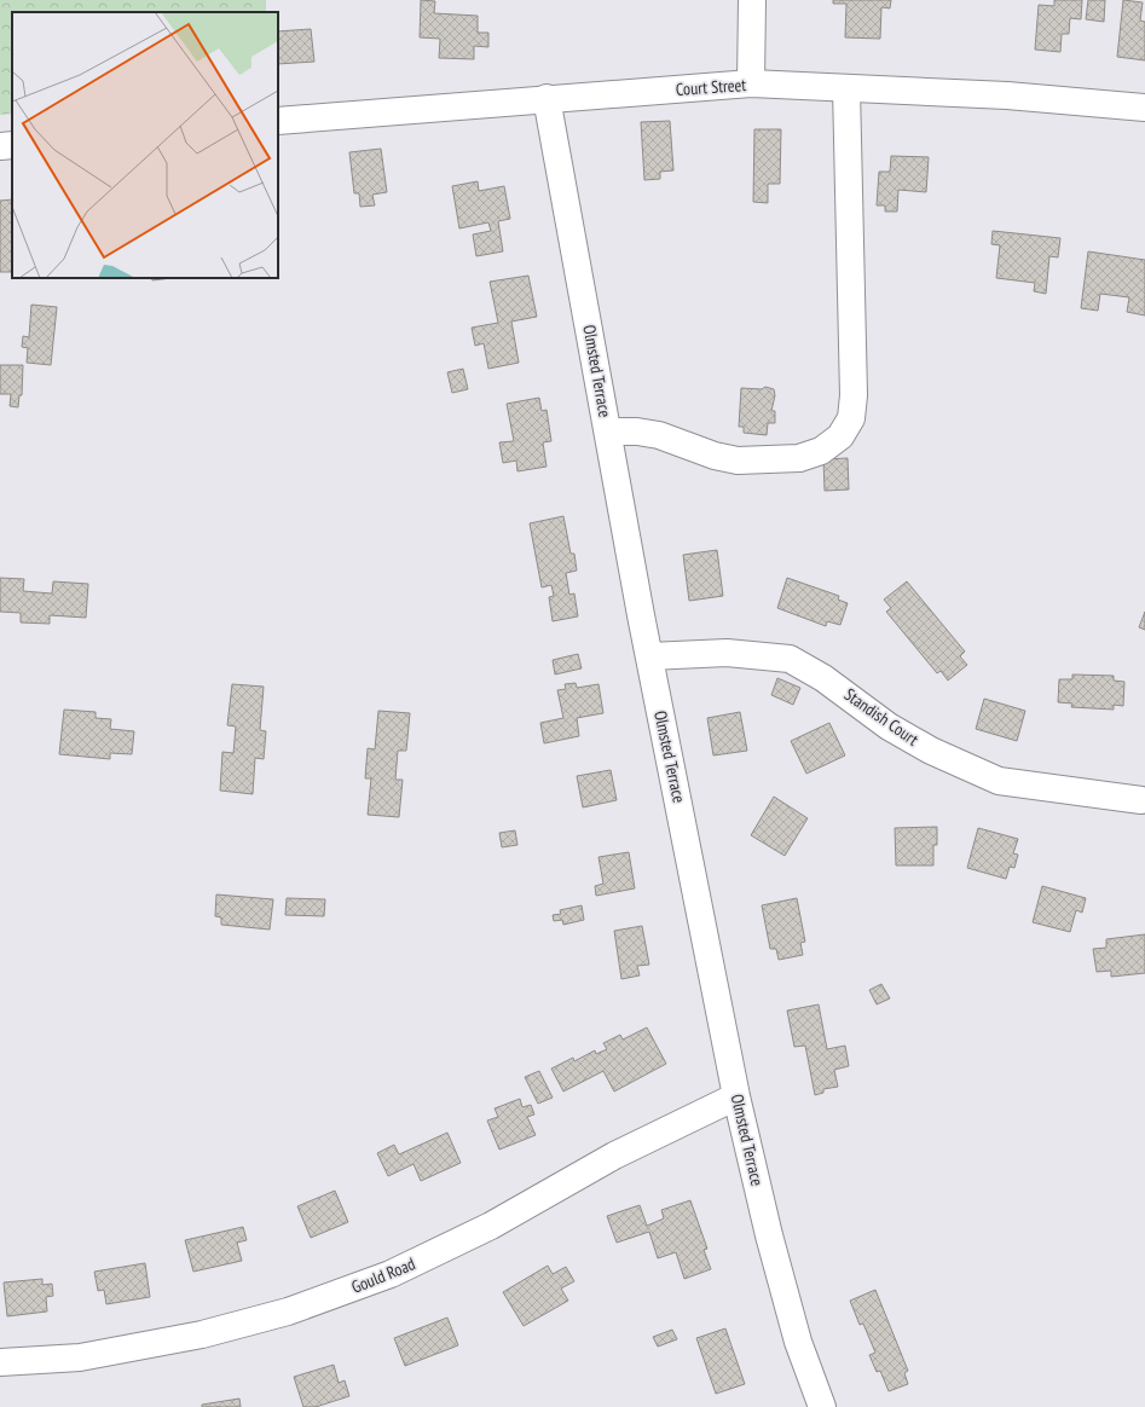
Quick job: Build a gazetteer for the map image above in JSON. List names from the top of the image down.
{
  "streets": {
    "street": [
      "Court Street",
      "Olmsted Terrace",
      "Standish Court",
      "Gould Road"
    ]
  },
  "crossings": [
    ["Court Street", "Olmsted Terrace"],
    ["Olmsted Terrace", "Standish Court"],
    ["Olmsted Terrace", "Gould Road"]
  ]
}
